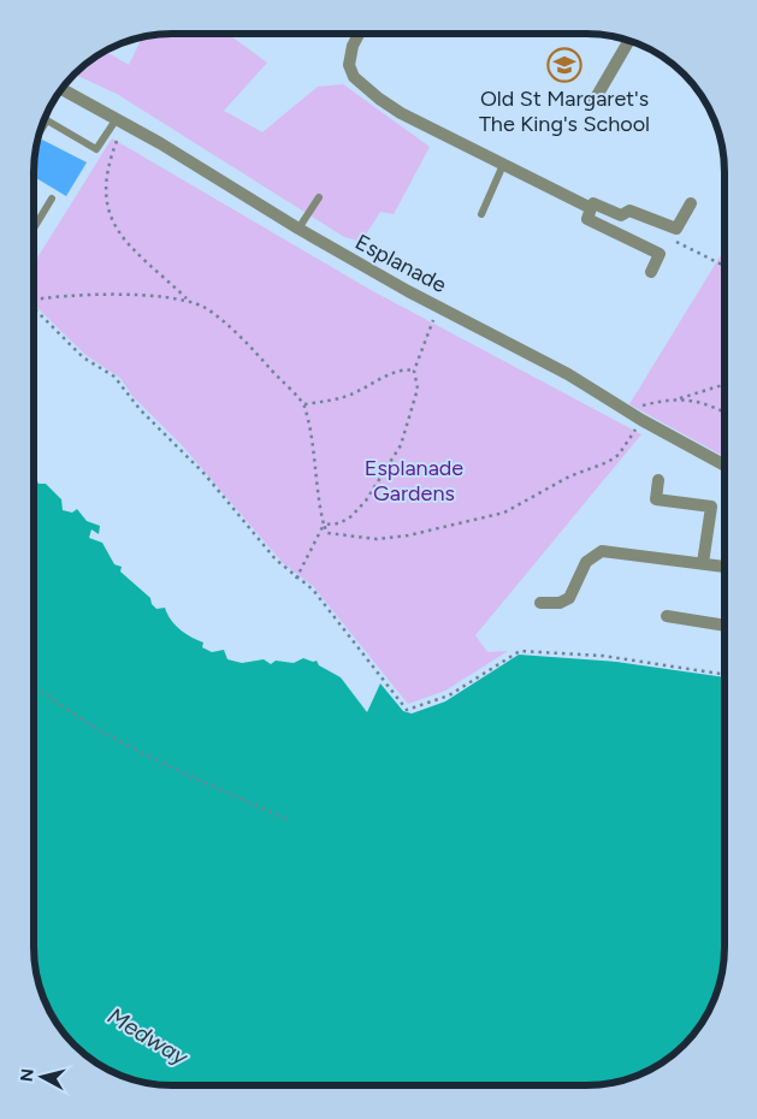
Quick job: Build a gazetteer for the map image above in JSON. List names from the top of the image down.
{
  "streets": {
    "street": ["Esplanade"]
  },
  "water": ["Medway"],
  "parks": ["Esplanade Gardens"],
  "places": {
    "school or university": ["Old St Margaret's The King's School"]
  },
  "north": "left"
}
